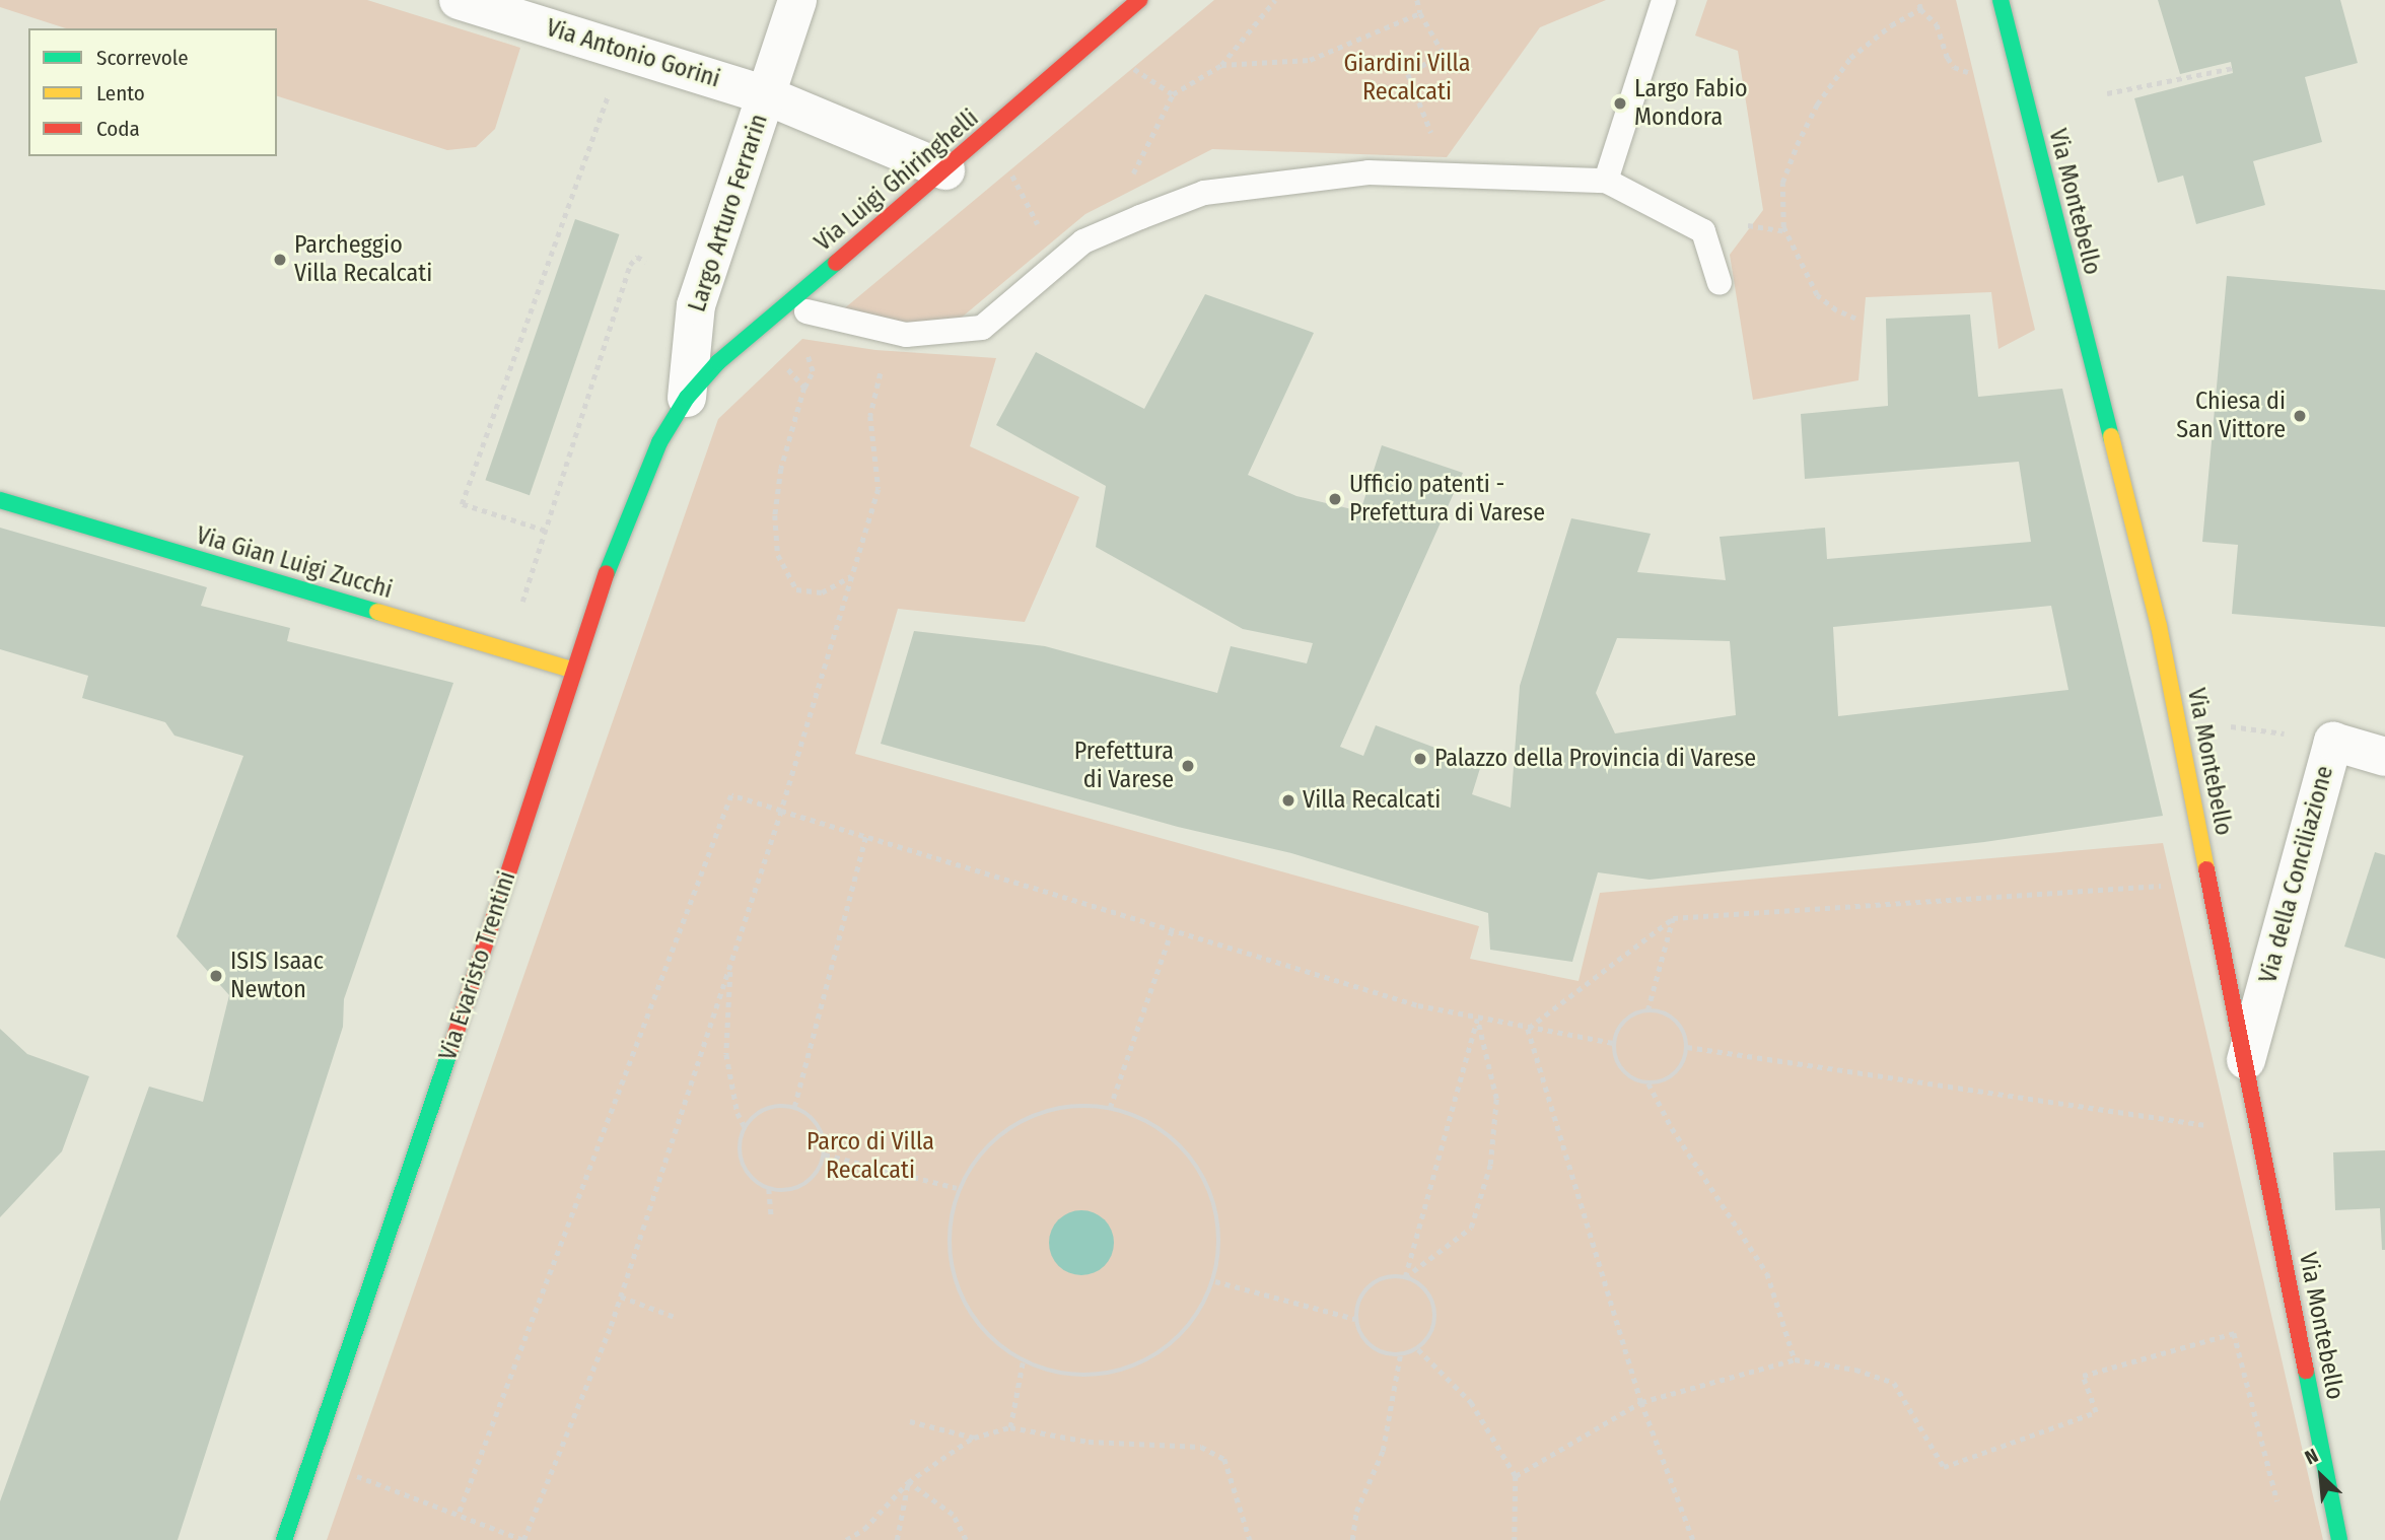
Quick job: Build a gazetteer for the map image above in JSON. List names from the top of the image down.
{
  "streets": {
    "street": [
      "Via Antonio Gorini",
      "Via Luigi Ghiringhelli",
      "Via Montebello",
      "Largo Arturo Ferrarin",
      "Via Gian Luigi Zucchi",
      "Via della Conciliazione",
      "Via Evaristo Trentini"
    ]
  },
  "crossings": [
    ["Via Antonio Gorini", "Largo Arturo Ferrarin"],
    ["Via Luigi Ghiringhelli", "Largo Arturo Ferrarin"],
    ["Via Luigi Ghiringhelli", "Via Evaristo Trentini"],
    ["Via Montebello", "Via della Conciliazione"],
    ["Largo Arturo Ferrarin", "Via Evaristo Trentini"],
    ["Via Gian Luigi Zucchi", "Via Evaristo Trentini"]
  ],
  "parks": ["Giardini Villa Recalcati", "Parco di Villa Recalcati"],
  "places": [
    "Largo Fabio Mondora",
    "Parcheggio Villa Recalcati",
    "Chiesa di San Vittore",
    "Ufficio patenti - Prefettura di Varese",
    "Palazzo della Provincia di Varese",
    "Prefettura di Varese",
    "Villa Recalcati",
    "ISIS Isaac Newton"
  ],
  "legend": ["Scorrevole", "Lento", "Coda"],
  "north": "top left"
}
